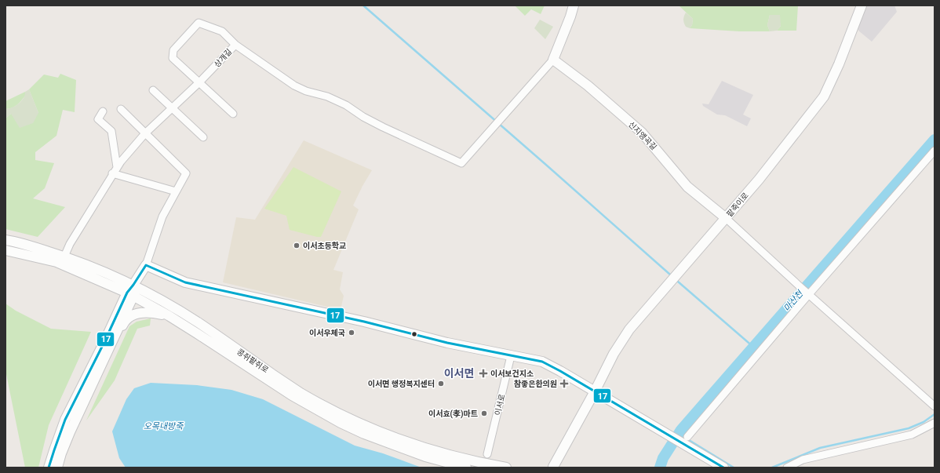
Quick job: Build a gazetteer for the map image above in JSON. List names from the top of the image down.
{
  "streets": {
    "street": [
      "상개길",
      "신지앵곡길",
      "팥죽이로",
      "콩쥐팥쥐로",
      "이서로"
    ]
  },
  "crossings": [
    ["상개길", "신지앵곡길"],
    ["상개길", "콩쥐팥쥐로"],
    ["신지앵곡길", "팥죽이로"]
  ],
  "districts": ["이서면"],
  "water": ["마산천", "오목내방죽"],
  "places": {
    "other": [
      "이서초등학교",
      "이서우체국",
      "이서면 행정복지센터",
      "이서효(孝)마트"
    ],
    "health": ["이서보건지소", "참좋은한의원"]
  },
  "lines": ["transit line 17"]
}
